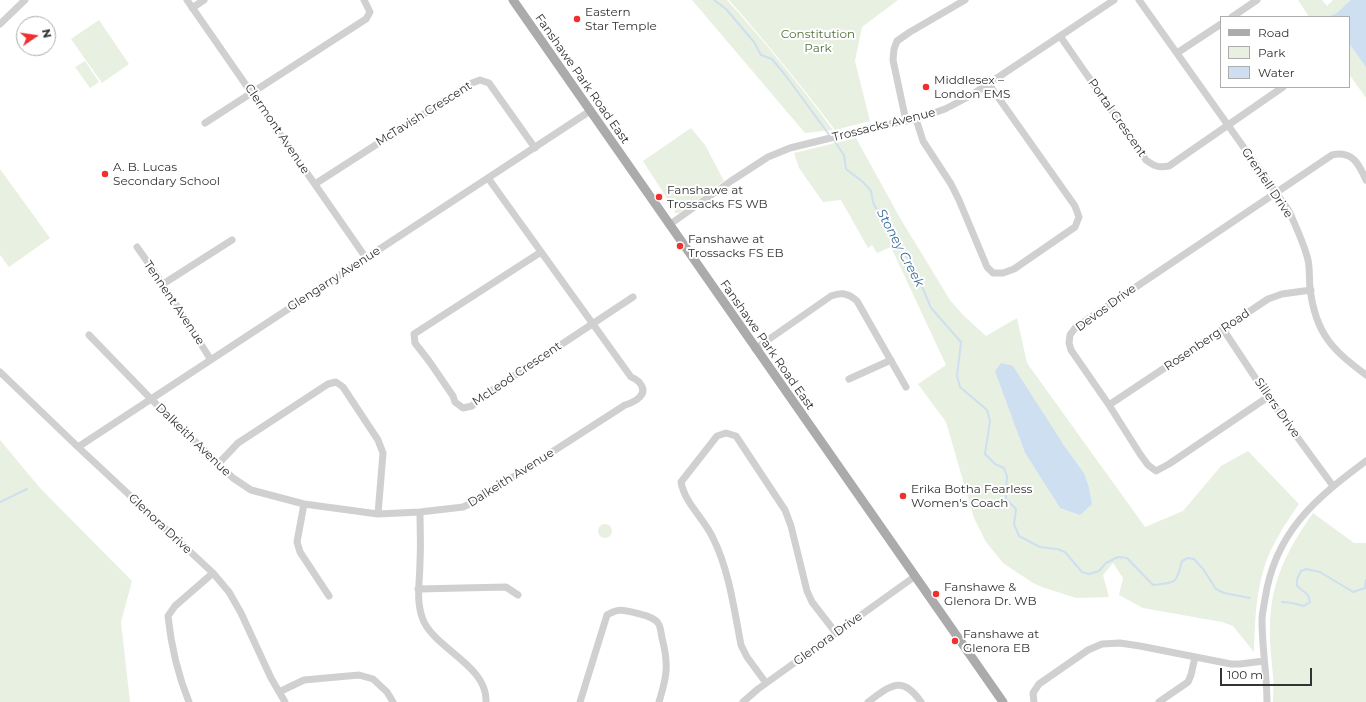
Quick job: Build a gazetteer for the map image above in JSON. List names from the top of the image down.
{
  "streets": {
    "main road": ["Fanshawe Park Road East"],
    "street": [
      "McTavish Crescent",
      "Portal Crescent",
      "Trossacks Avenue",
      "Clermont Avenue",
      "Grenfell Drive",
      "Glengarry Avenue",
      "Tennent Avenue",
      "Devos Drive",
      "Rosenberg Road",
      "McLeod Crescent",
      "Sillers Drive",
      "Dalkeith Avenue",
      "Glenora Drive"
    ]
  },
  "crossings": [
    ["Fanshawe Park Road East", "Trossacks Avenue"],
    ["Fanshawe Park Road East", "Glengarry Avenue"],
    ["Fanshawe Park Road East", "Glenora Drive"],
    ["McTavish Crescent", "Clermont Avenue"],
    ["McTavish Crescent", "Glengarry Avenue"],
    ["Portal Crescent", "Trossacks Avenue"],
    ["Portal Crescent", "Grenfell Drive"],
    ["Clermont Avenue", "Glengarry Avenue"],
    ["Grenfell Drive", "Devos Drive"],
    ["Grenfell Drive", "Rosenberg Road"],
    ["Glengarry Avenue", "Tennent Avenue"],
    ["Glengarry Avenue", "Dalkeith Avenue"],
    ["Glengarry Avenue", "Glenora Drive"],
    ["Devos Drive", "Rosenberg Road"],
    ["Devos Drive", "Sillers Drive"],
    ["Rosenberg Road", "Sillers Drive"],
    ["McLeod Crescent", "Dalkeith Avenue"]
  ],
  "water": ["Stoney Creek"],
  "parks": ["Constitution Park"],
  "places": [
    "Eastern Star Temple",
    "Middlesex – London EMS",
    "A. B. Lucas Secondary School",
    "Fanshawe at Trossacks FS WB",
    "Fanshawe at Trossacks FS EB",
    "Erika Botha Fearless Women's Coach",
    "Fanshawe & Glenora Dr. WB",
    "Fanshawe at Glenora EB"
  ],
  "legend": ["Road", "Park", "Water"],
  "scale_bar": "100 m",
  "north": "right"
}
